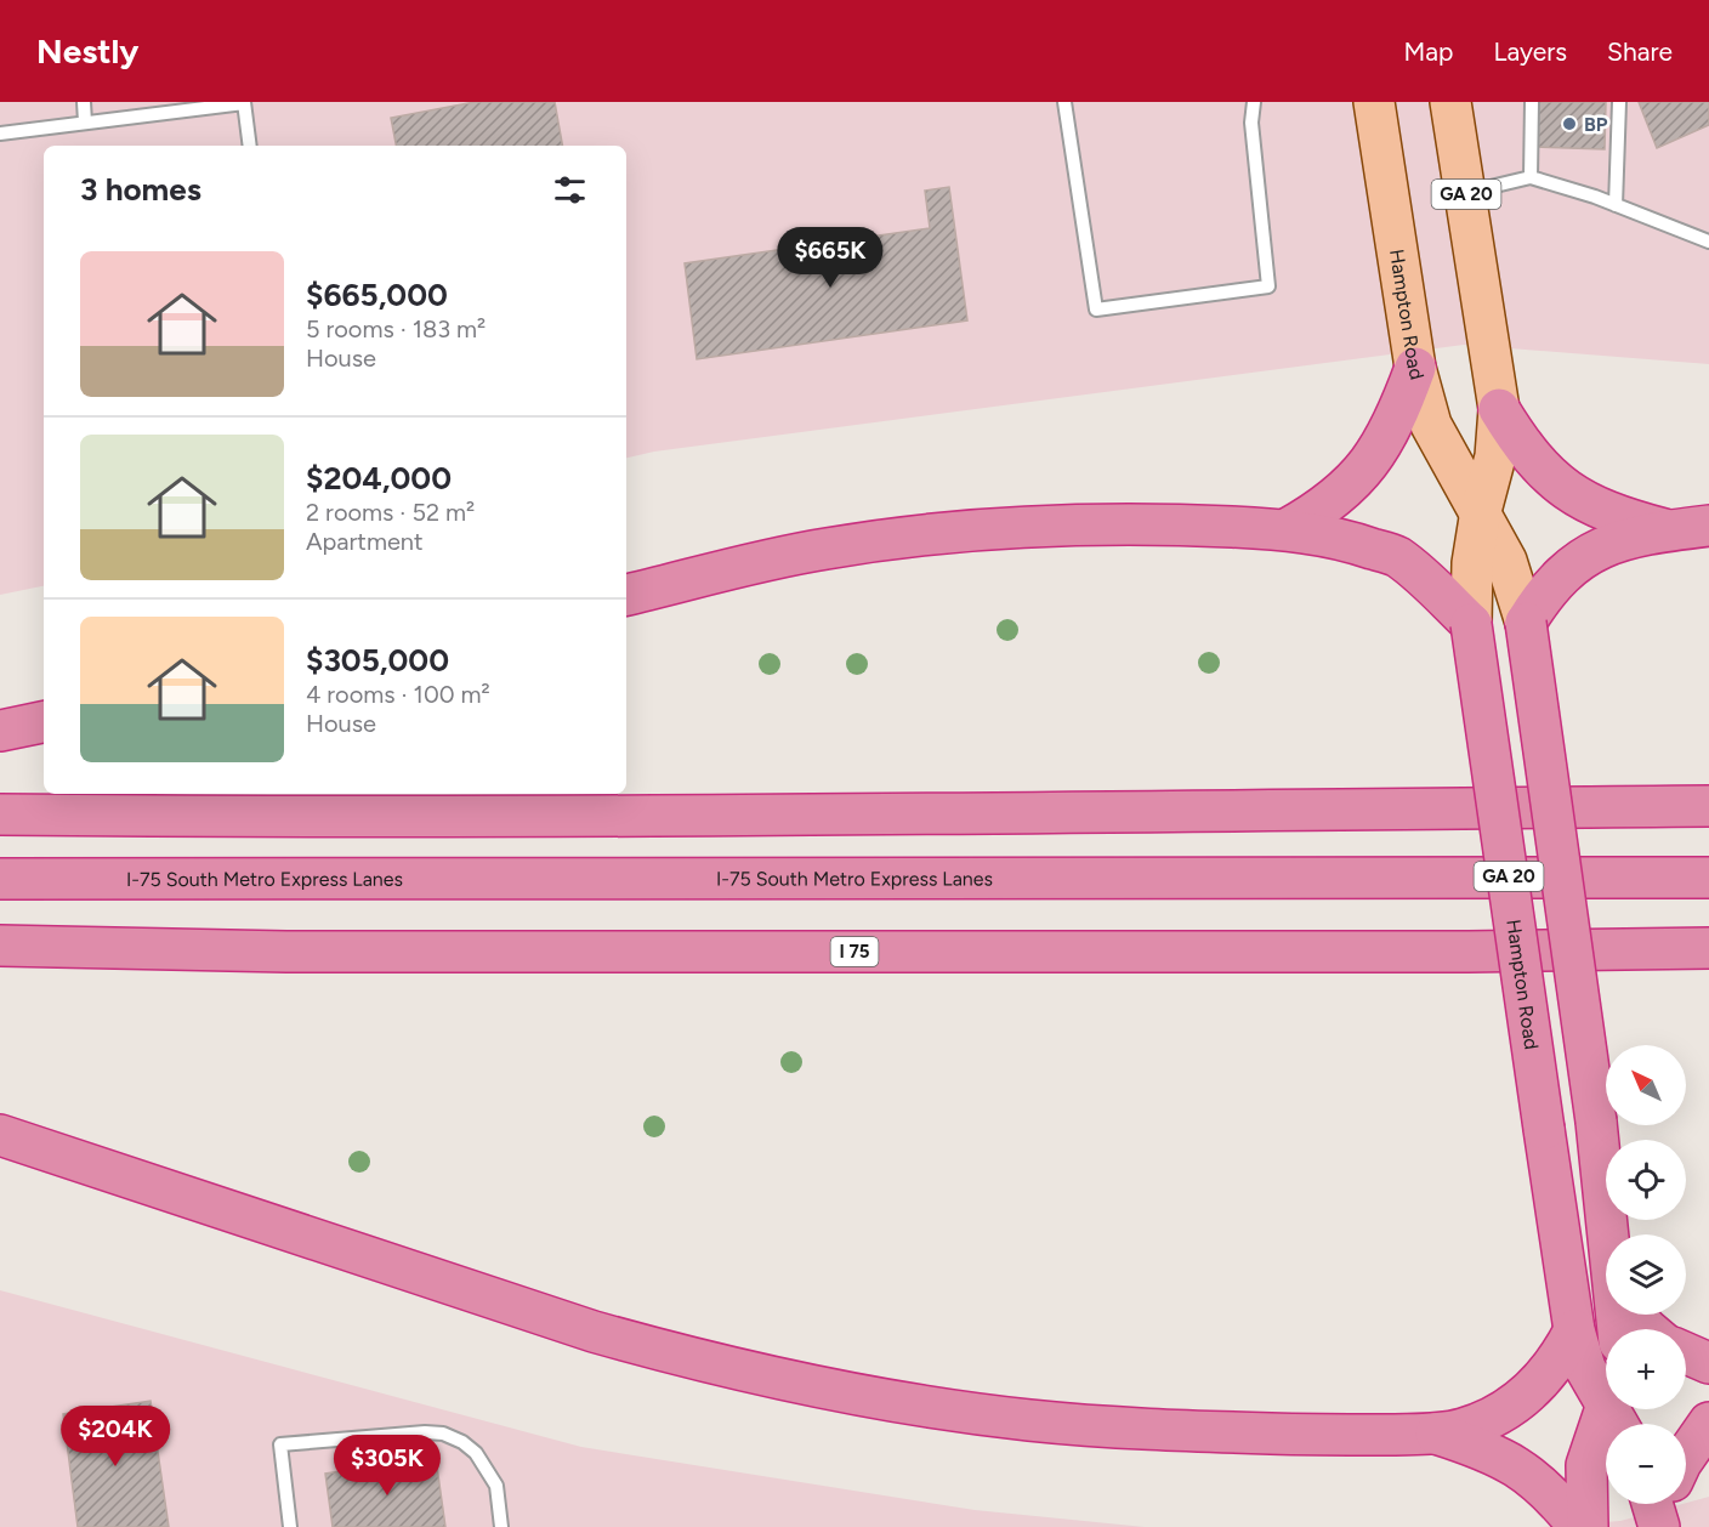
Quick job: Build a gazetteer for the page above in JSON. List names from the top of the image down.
{
  "streets": {
    "highway": [
      "GA 20",
      "Hampton Road",
      "I-75 South Metro Express Lanes",
      "I 75"
    ]
  },
  "places": ["BP"],
  "north": "top left",
  "page": {
    "header": "Nestly",
    "nav": ["Map", "Layers", "Share"],
    "heading": "3 homes",
    "price": ["$665K", "$204K", "$305K"],
    "list": [
      {
        "name": "$665,000",
        "note": "5 rooms · 183 m² · House"
      },
      {
        "name": "$204,000",
        "note": "2 rooms · 52 m² · Apartment"
      },
      {
        "name": "$305,000",
        "note": "4 rooms · 100 m² · House"
      }
    ],
    "map_buttons": ["+", "−"]
  }
}
